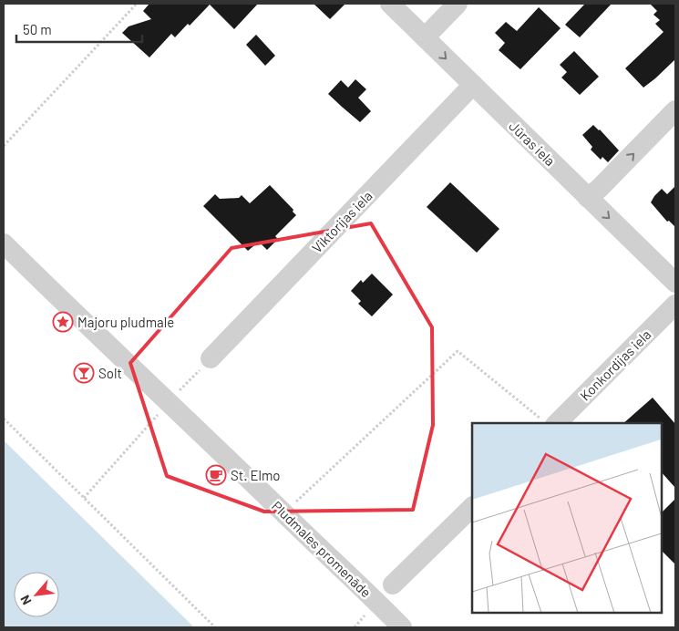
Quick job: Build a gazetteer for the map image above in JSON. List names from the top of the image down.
{
  "streets": {
    "street": [
      "Jūras iela",
      "Viktorijas iela",
      "Konkordijas iela",
      "Pludmales promenāde"
    ]
  },
  "crossings": [
    ["Jūras iela", "Viktorijas iela"]
  ],
  "one_way": ["Jūras iela"],
  "places": {
    "place": ["Majoru pludmale"],
    "bar": ["Solt"],
    "cafe": ["St. Elmo"]
  },
  "scale_bar": "50 m",
  "north": "bottom left"
}
